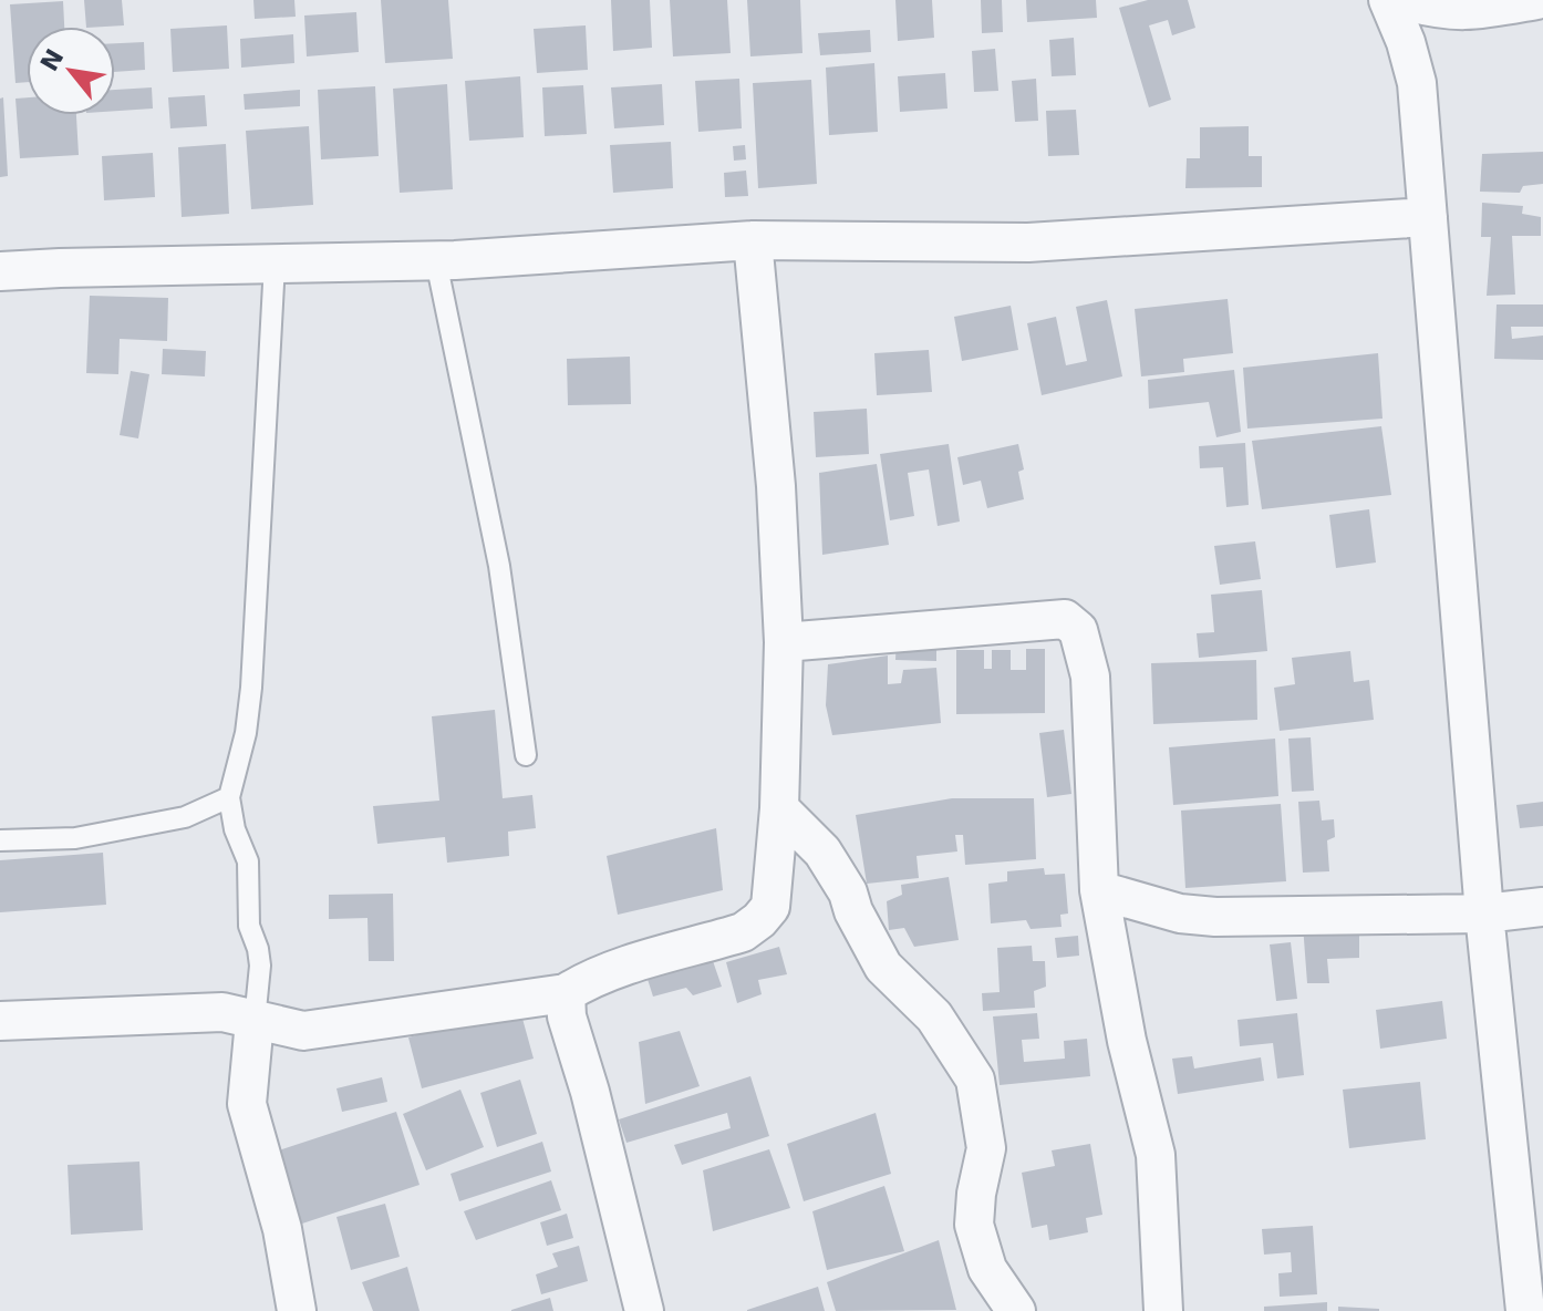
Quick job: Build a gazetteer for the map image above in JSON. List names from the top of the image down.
{
  "north": "top left"
}
